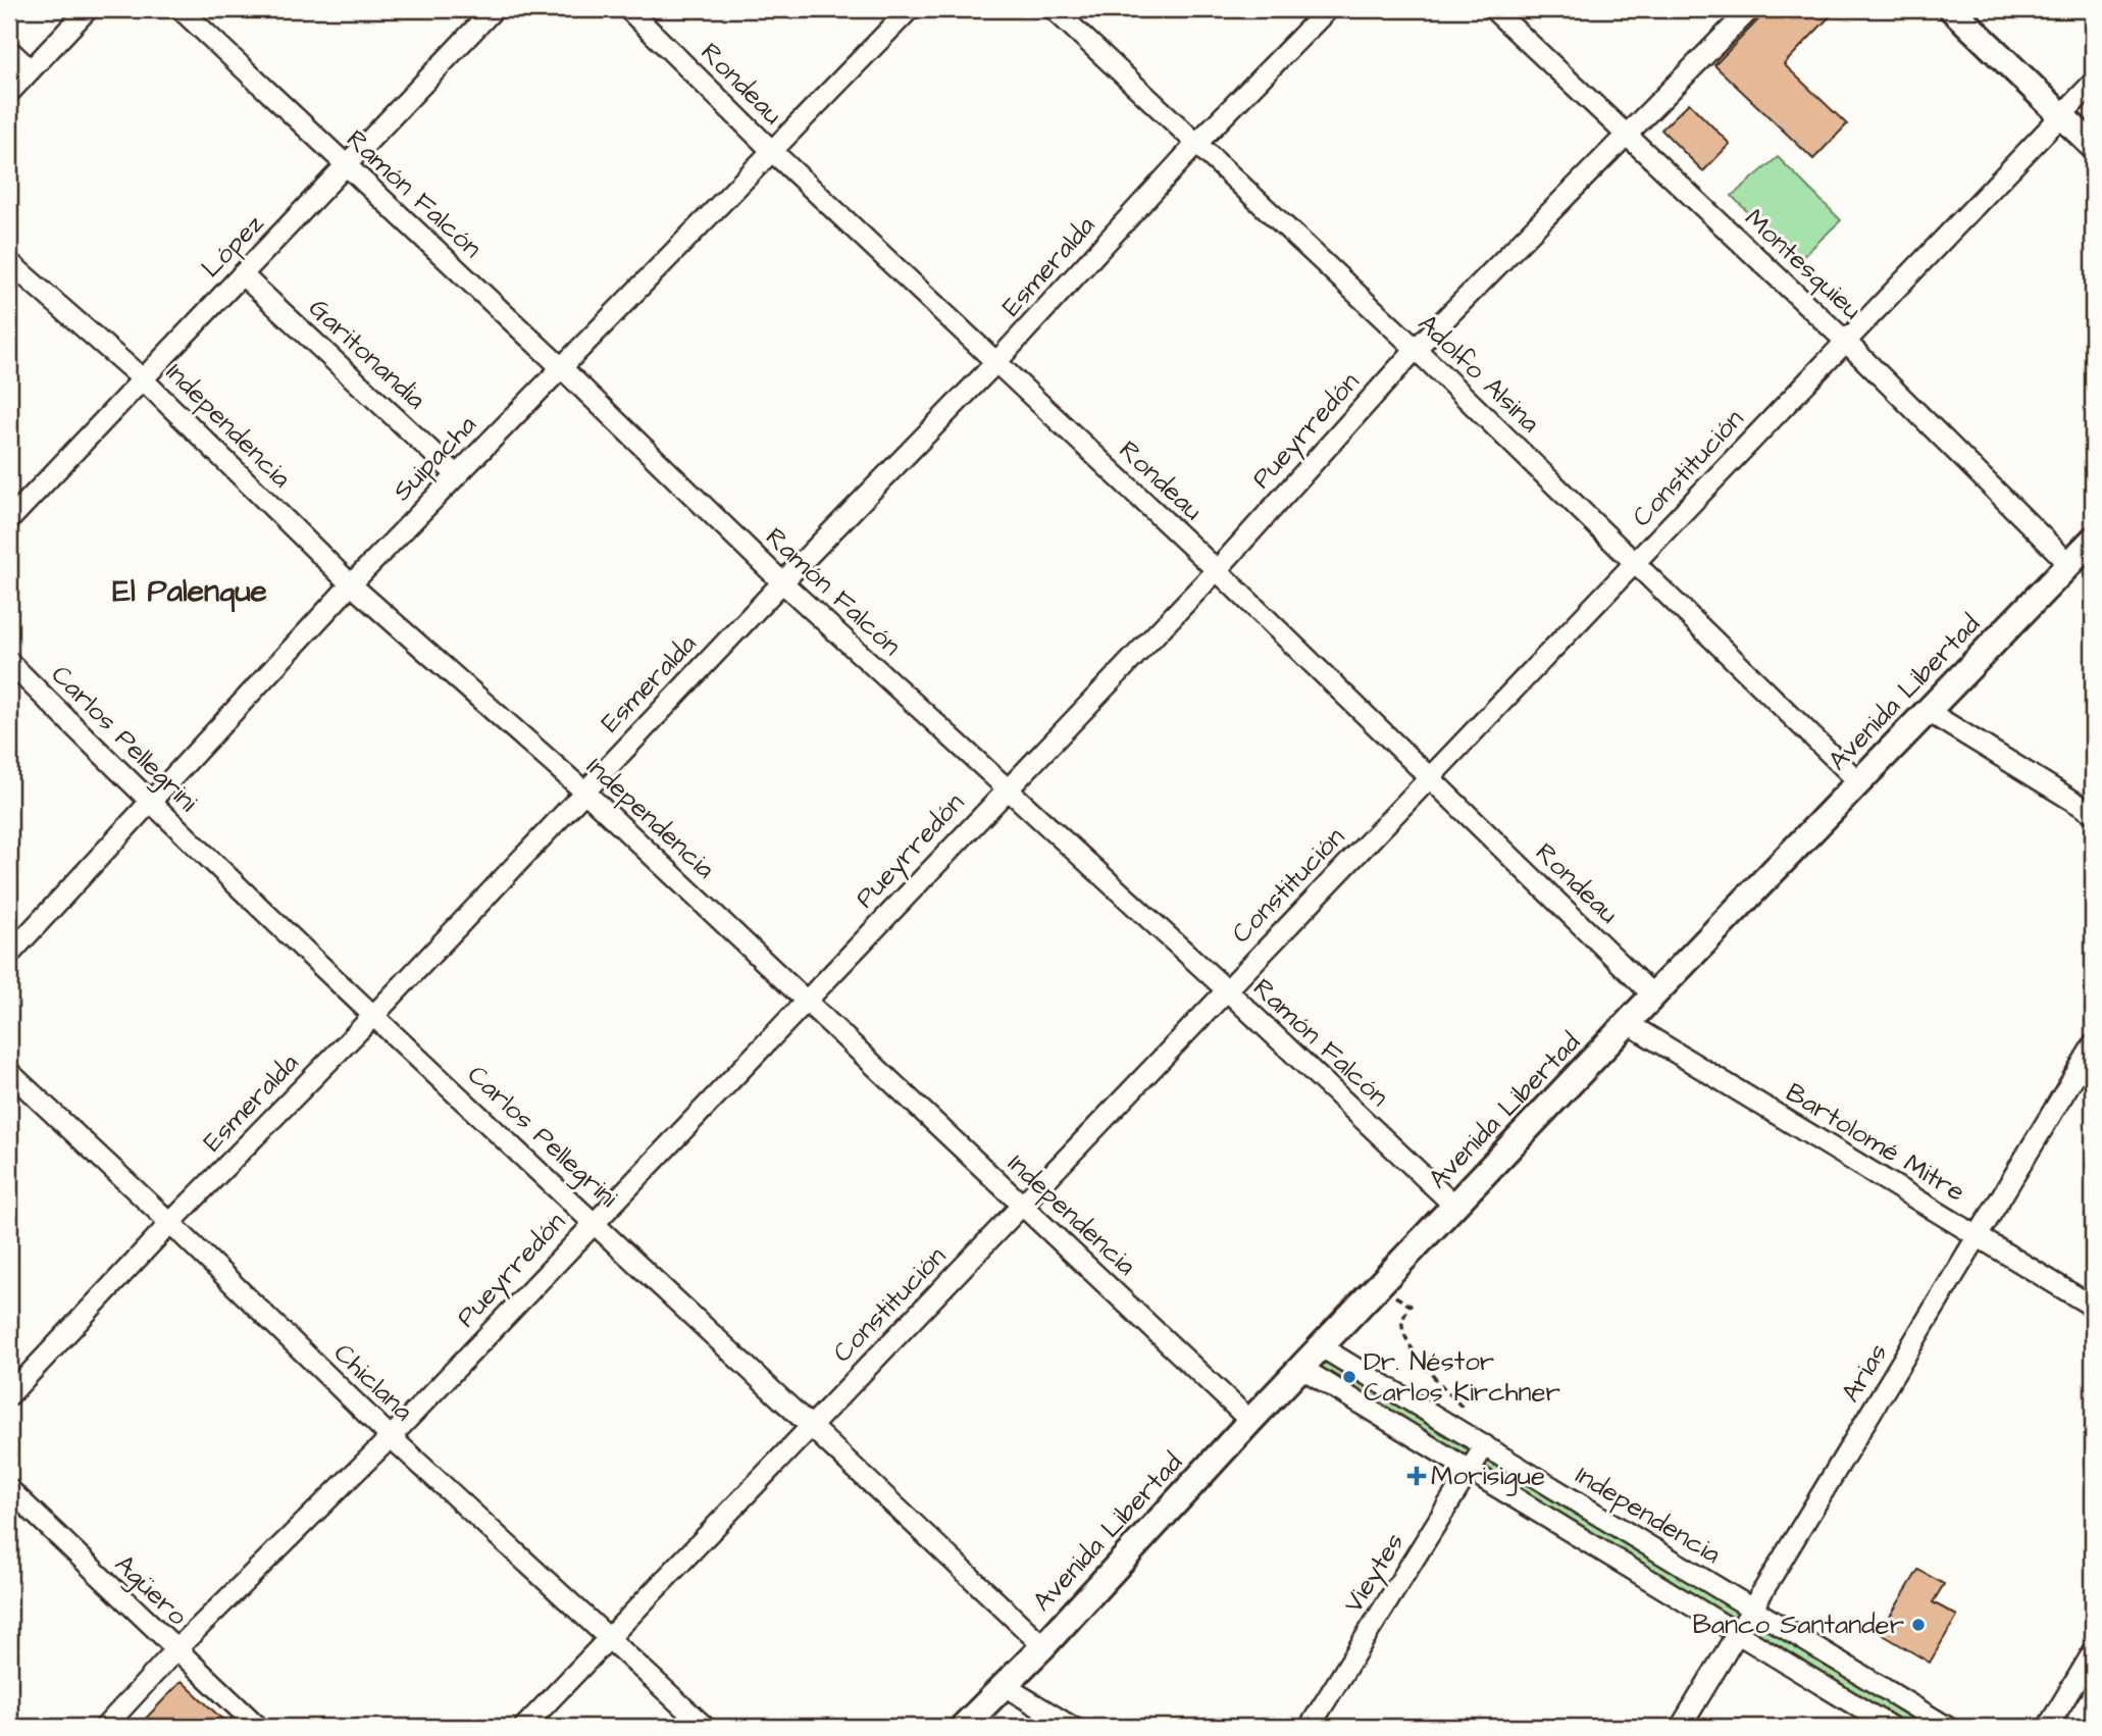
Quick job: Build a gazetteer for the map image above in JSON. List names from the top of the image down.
{
  "streets": {
    "main road": ["Avenida Libertad"],
    "street": [
      "Rondeau",
      "Ramón Falcón",
      "López",
      "Montesquieu",
      "Esmeralda",
      "Garitonandia",
      "Adolfo Alsina",
      "Independencia",
      "Pueyrredón",
      "Suipacha",
      "Constitución",
      "Carlos Pellegrini",
      "Bartolomé Mitre",
      "Arias",
      "Chiclana",
      "Vieytes",
      "Agüero"
    ]
  },
  "crossings": [
    ["Rondeau", "Esmeralda"],
    ["Rondeau", "Pueyrredón"],
    ["Rondeau", "Suipacha"],
    ["Rondeau", "Constitución"],
    ["Rondeau", "Avenida Libertad"],
    ["Ramón Falcón", "López"],
    ["Ramón Falcón", "Esmeralda"],
    ["Ramón Falcón", "Pueyrredón"],
    ["Ramón Falcón", "Suipacha"],
    ["Ramón Falcón", "Constitución"],
    ["Ramón Falcón", "Avenida Libertad"],
    ["López", "Garitonandia"],
    ["López", "Independencia"],
    ["Montesquieu", "Pueyrredón"],
    ["Montesquieu", "Constitución"],
    ["Montesquieu", "Avenida Libertad"],
    ["Esmeralda", "Adolfo Alsina"],
    ["Esmeralda", "Independencia"],
    ["Esmeralda", "Carlos Pellegrini"],
    ["Esmeralda", "Chiclana"],
    ["Garitonandia", "Suipacha"],
    ["Adolfo Alsina", "Pueyrredón"],
    ["Adolfo Alsina", "Constitución"],
    ["Adolfo Alsina", "Avenida Libertad"],
    ["Independencia", "Pueyrredón"],
    ["Independencia", "Suipacha"],
    ["Independencia", "Constitución"],
    ["Independencia", "Avenida Libertad"],
    ["Independencia", "Arias"],
    ["Independencia", "Vieytes"],
    ["Pueyrredón", "Carlos Pellegrini"],
    ["Pueyrredón", "Chiclana"],
    ["Pueyrredón", "Agüero"],
    ["Suipacha", "Carlos Pellegrini"],
    ["Constitución", "Carlos Pellegrini"],
    ["Constitución", "Chiclana"],
    ["Avenida Libertad", "Carlos Pellegrini"],
    ["Avenida Libertad", "Bartolomé Mitre"],
    ["Bartolomé Mitre", "Arias"]
  ],
  "districts": ["El Palenque"],
  "places": {
    "other": ["Dr. Néstor Carlos Kirchner", "Banco Santander"],
    "health": ["Morisigue"]
  }
}
